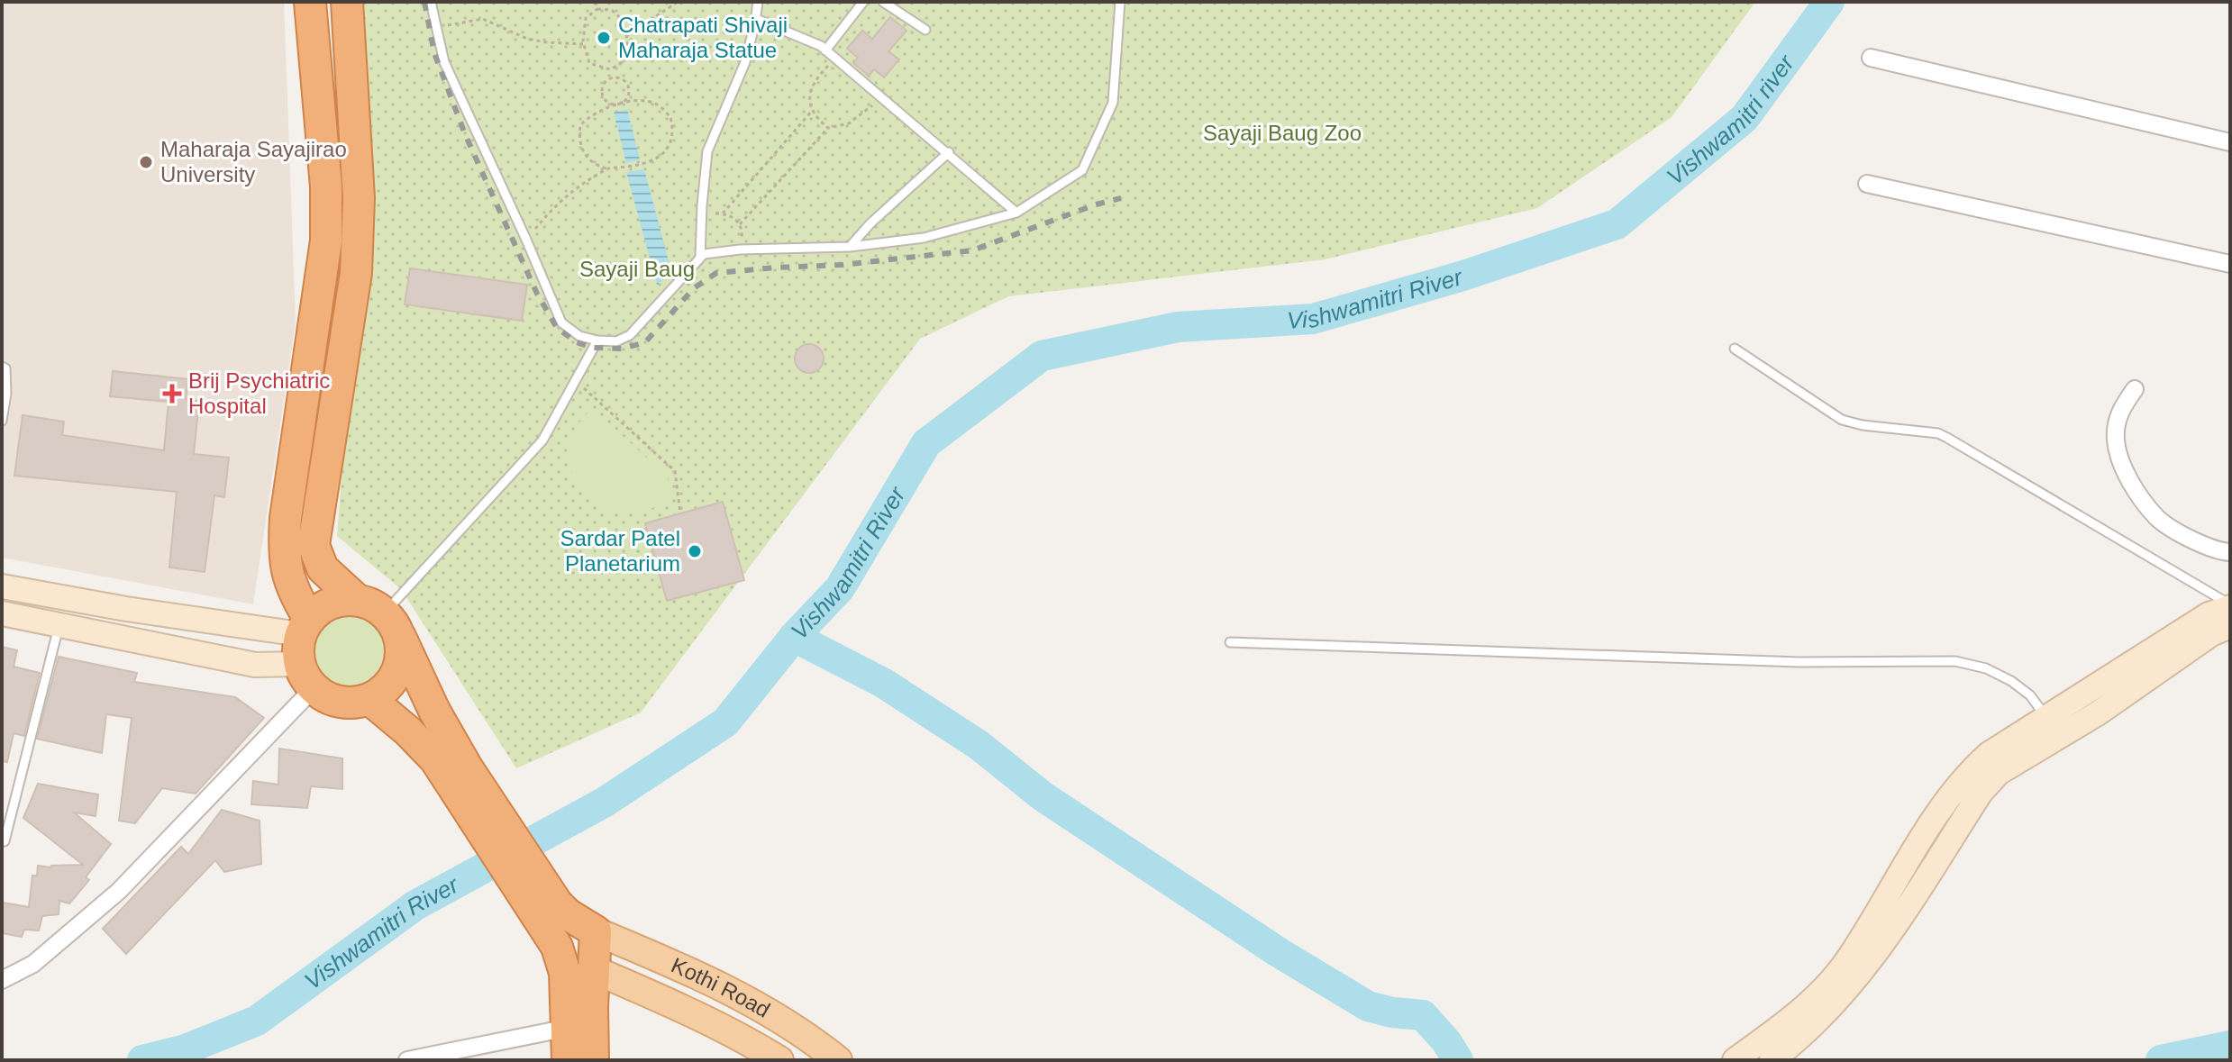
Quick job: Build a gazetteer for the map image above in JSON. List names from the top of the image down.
{
  "streets": {
    "main road": ["Kothi Road"]
  },
  "water": ["Vishwamitri river", "Vishwamitri River"],
  "parks": ["Sayaji Baug Zoo", "Sayaji Baug"],
  "places": {
    "other": ["Chatrapati Shivaji Maharaja Statue", "Maharaja Sayajirao University", "Sardar Patel Planetarium"],
    "health": ["Brij Psychiatric Hospital"]
  }
}
